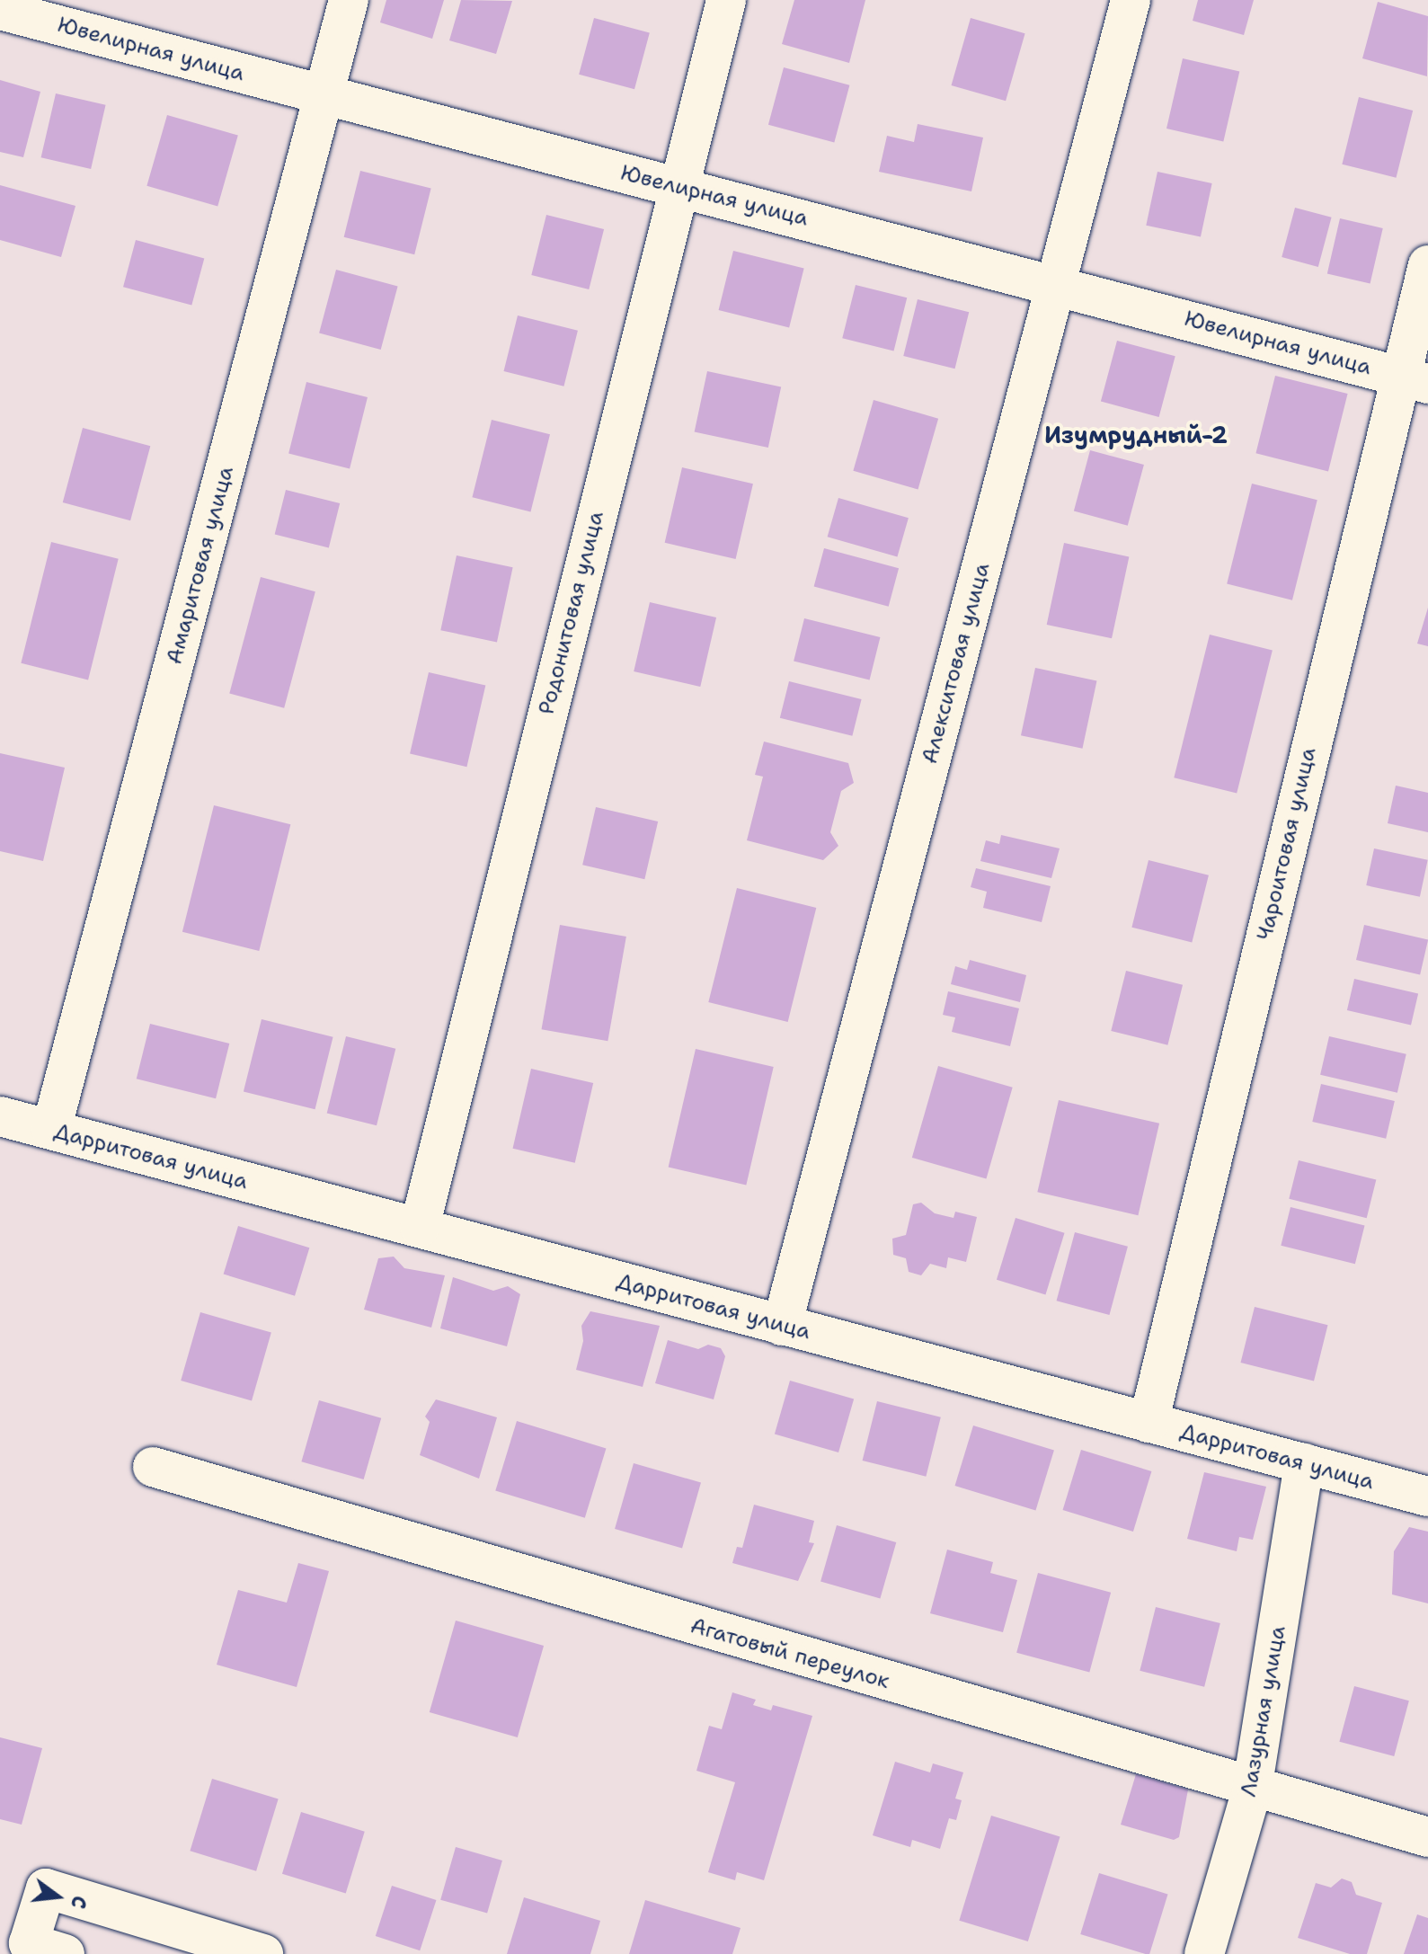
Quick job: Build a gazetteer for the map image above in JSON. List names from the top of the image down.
{
  "streets": {
    "street": [
      "Ювелирная улица",
      "Амаритовая улица",
      "Родонитовая улица",
      "Алекситовая улица",
      "Чароитовая улица",
      "Дарритовая улица",
      "Агатовый переулок",
      "Лазурная улица"
    ]
  },
  "crossings": [
    ["Ювелирная улица", "Амаритовая улица"],
    ["Ювелирная улица", "Родонитовая улица"],
    ["Ювелирная улица", "Алекситовая улица"],
    ["Ювелирная улица", "Чароитовая улица"],
    ["Амаритовая улица", "Дарритовая улица"],
    ["Родонитовая улица", "Дарритовая улица"],
    ["Алекситовая улица", "Дарритовая улица"],
    ["Чароитовая улица", "Дарритовая улица"],
    ["Дарритовая улица", "Лазурная улица"],
    ["Агатовый переулок", "Лазурная улица"]
  ],
  "districts": ["Изумрудный-2"],
  "north": "right"
}
